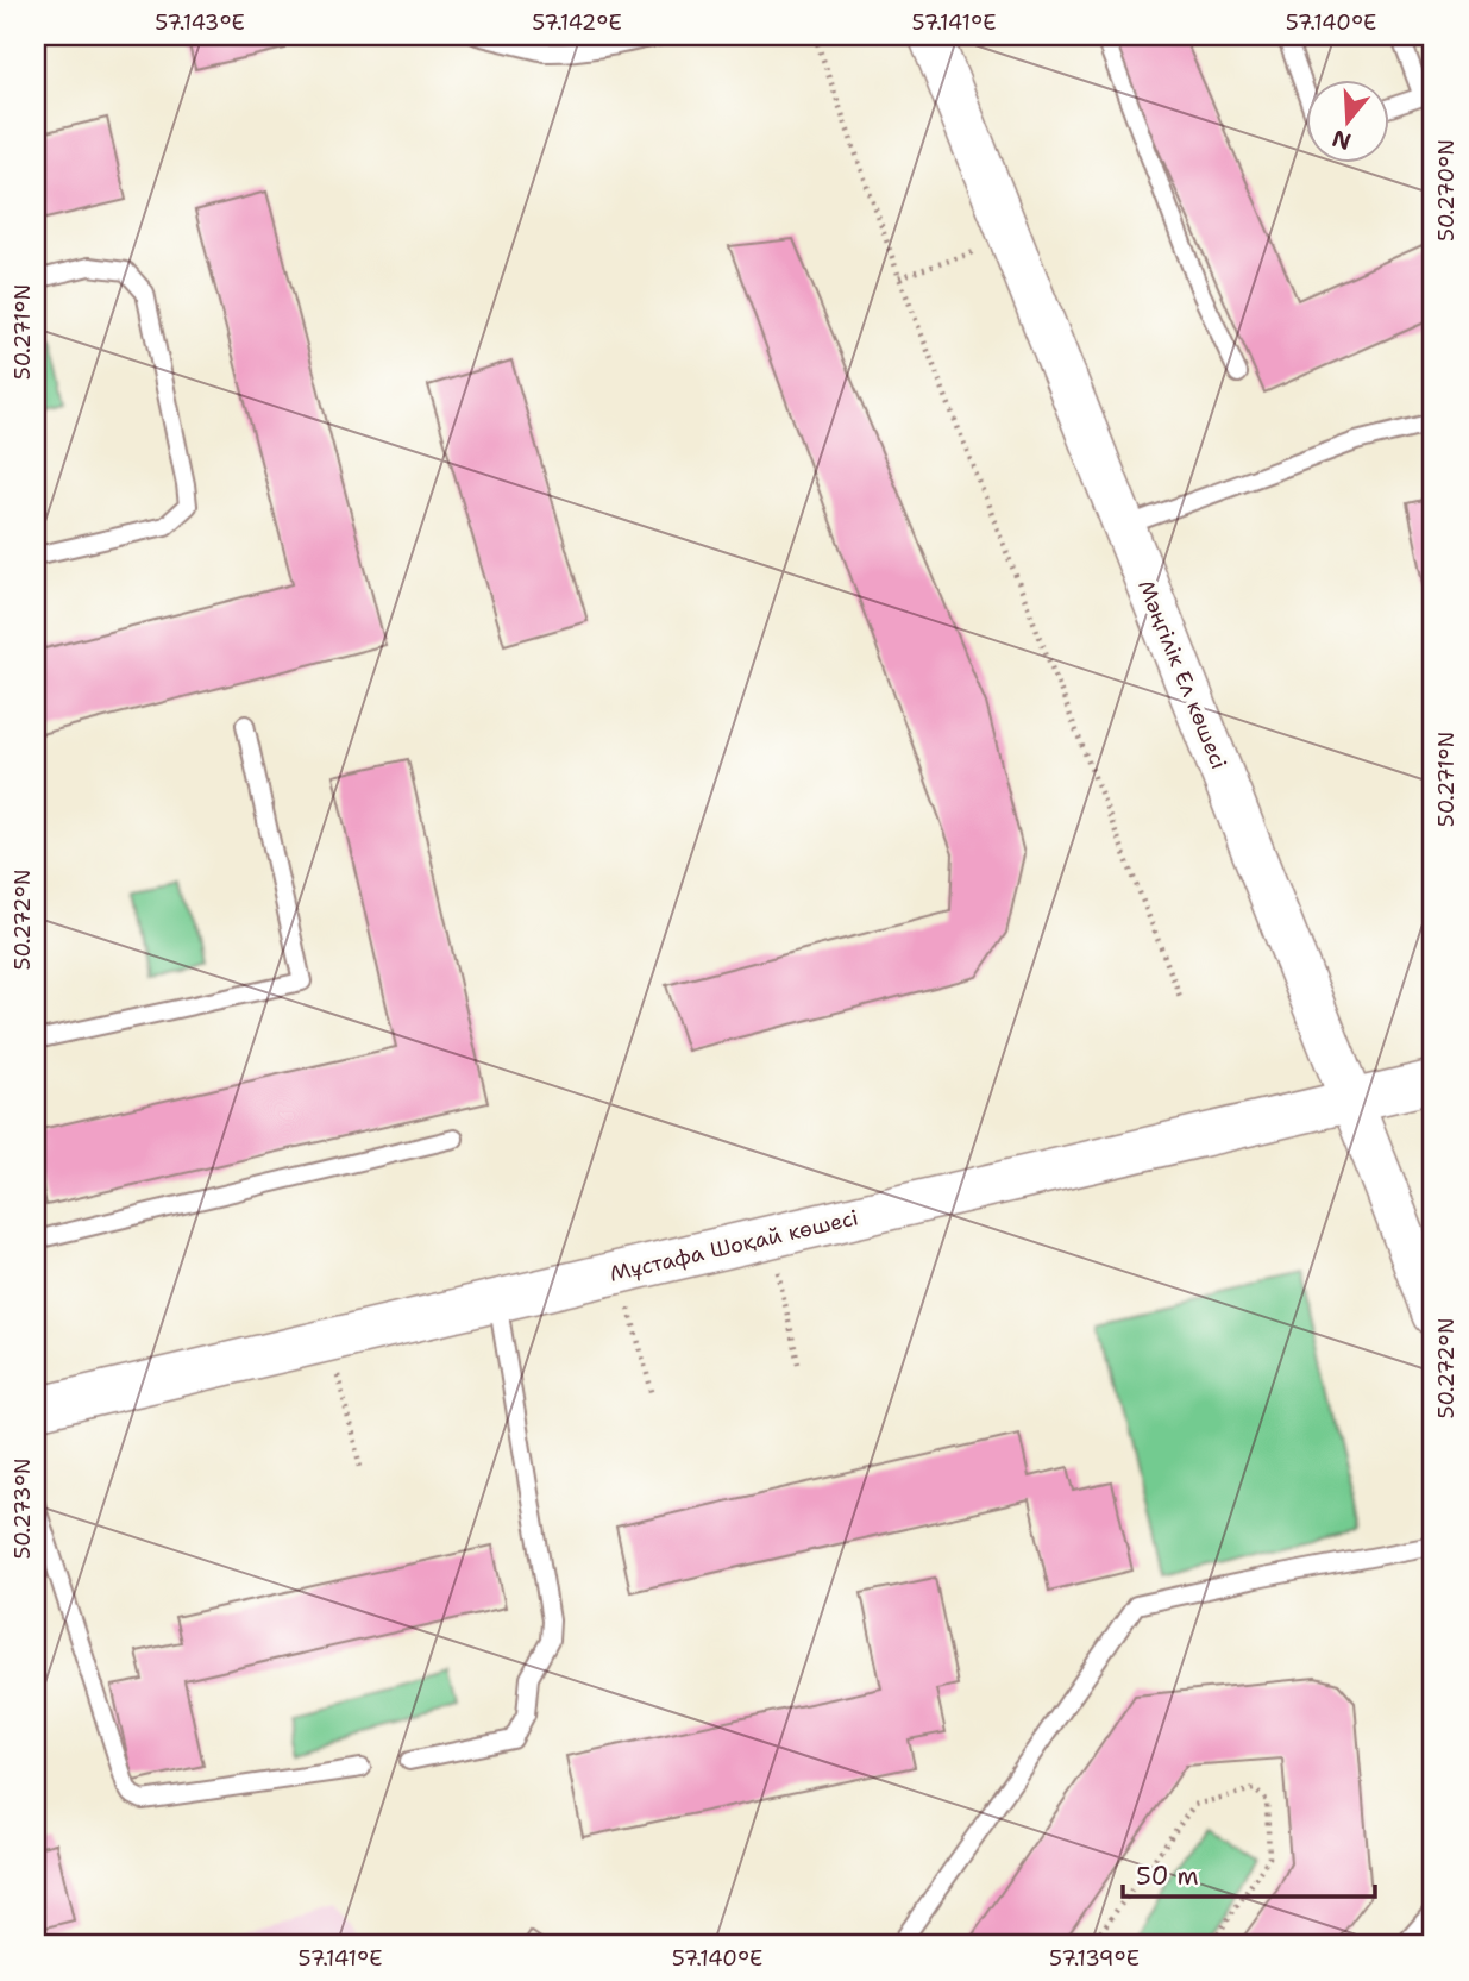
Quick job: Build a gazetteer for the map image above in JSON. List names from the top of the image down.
{
  "streets": {
    "street": ["Мәңгілік Ел көшесі", "Мұстафа Шоқай көшесі"]
  },
  "crossings": [
    ["Мәңгілік Ел көшесі", "Мұстафа Шоқай көшесі"]
  ],
  "scale_bar": "50 m",
  "north": "bottom",
  "coordinates": [
    "57.143°E",
    "57.142°E",
    "57.141°E",
    "57.140°E",
    "50.270°N",
    "50.271°N",
    "50.272°N",
    "50.273°N",
    "57.139°E"
  ]
}
